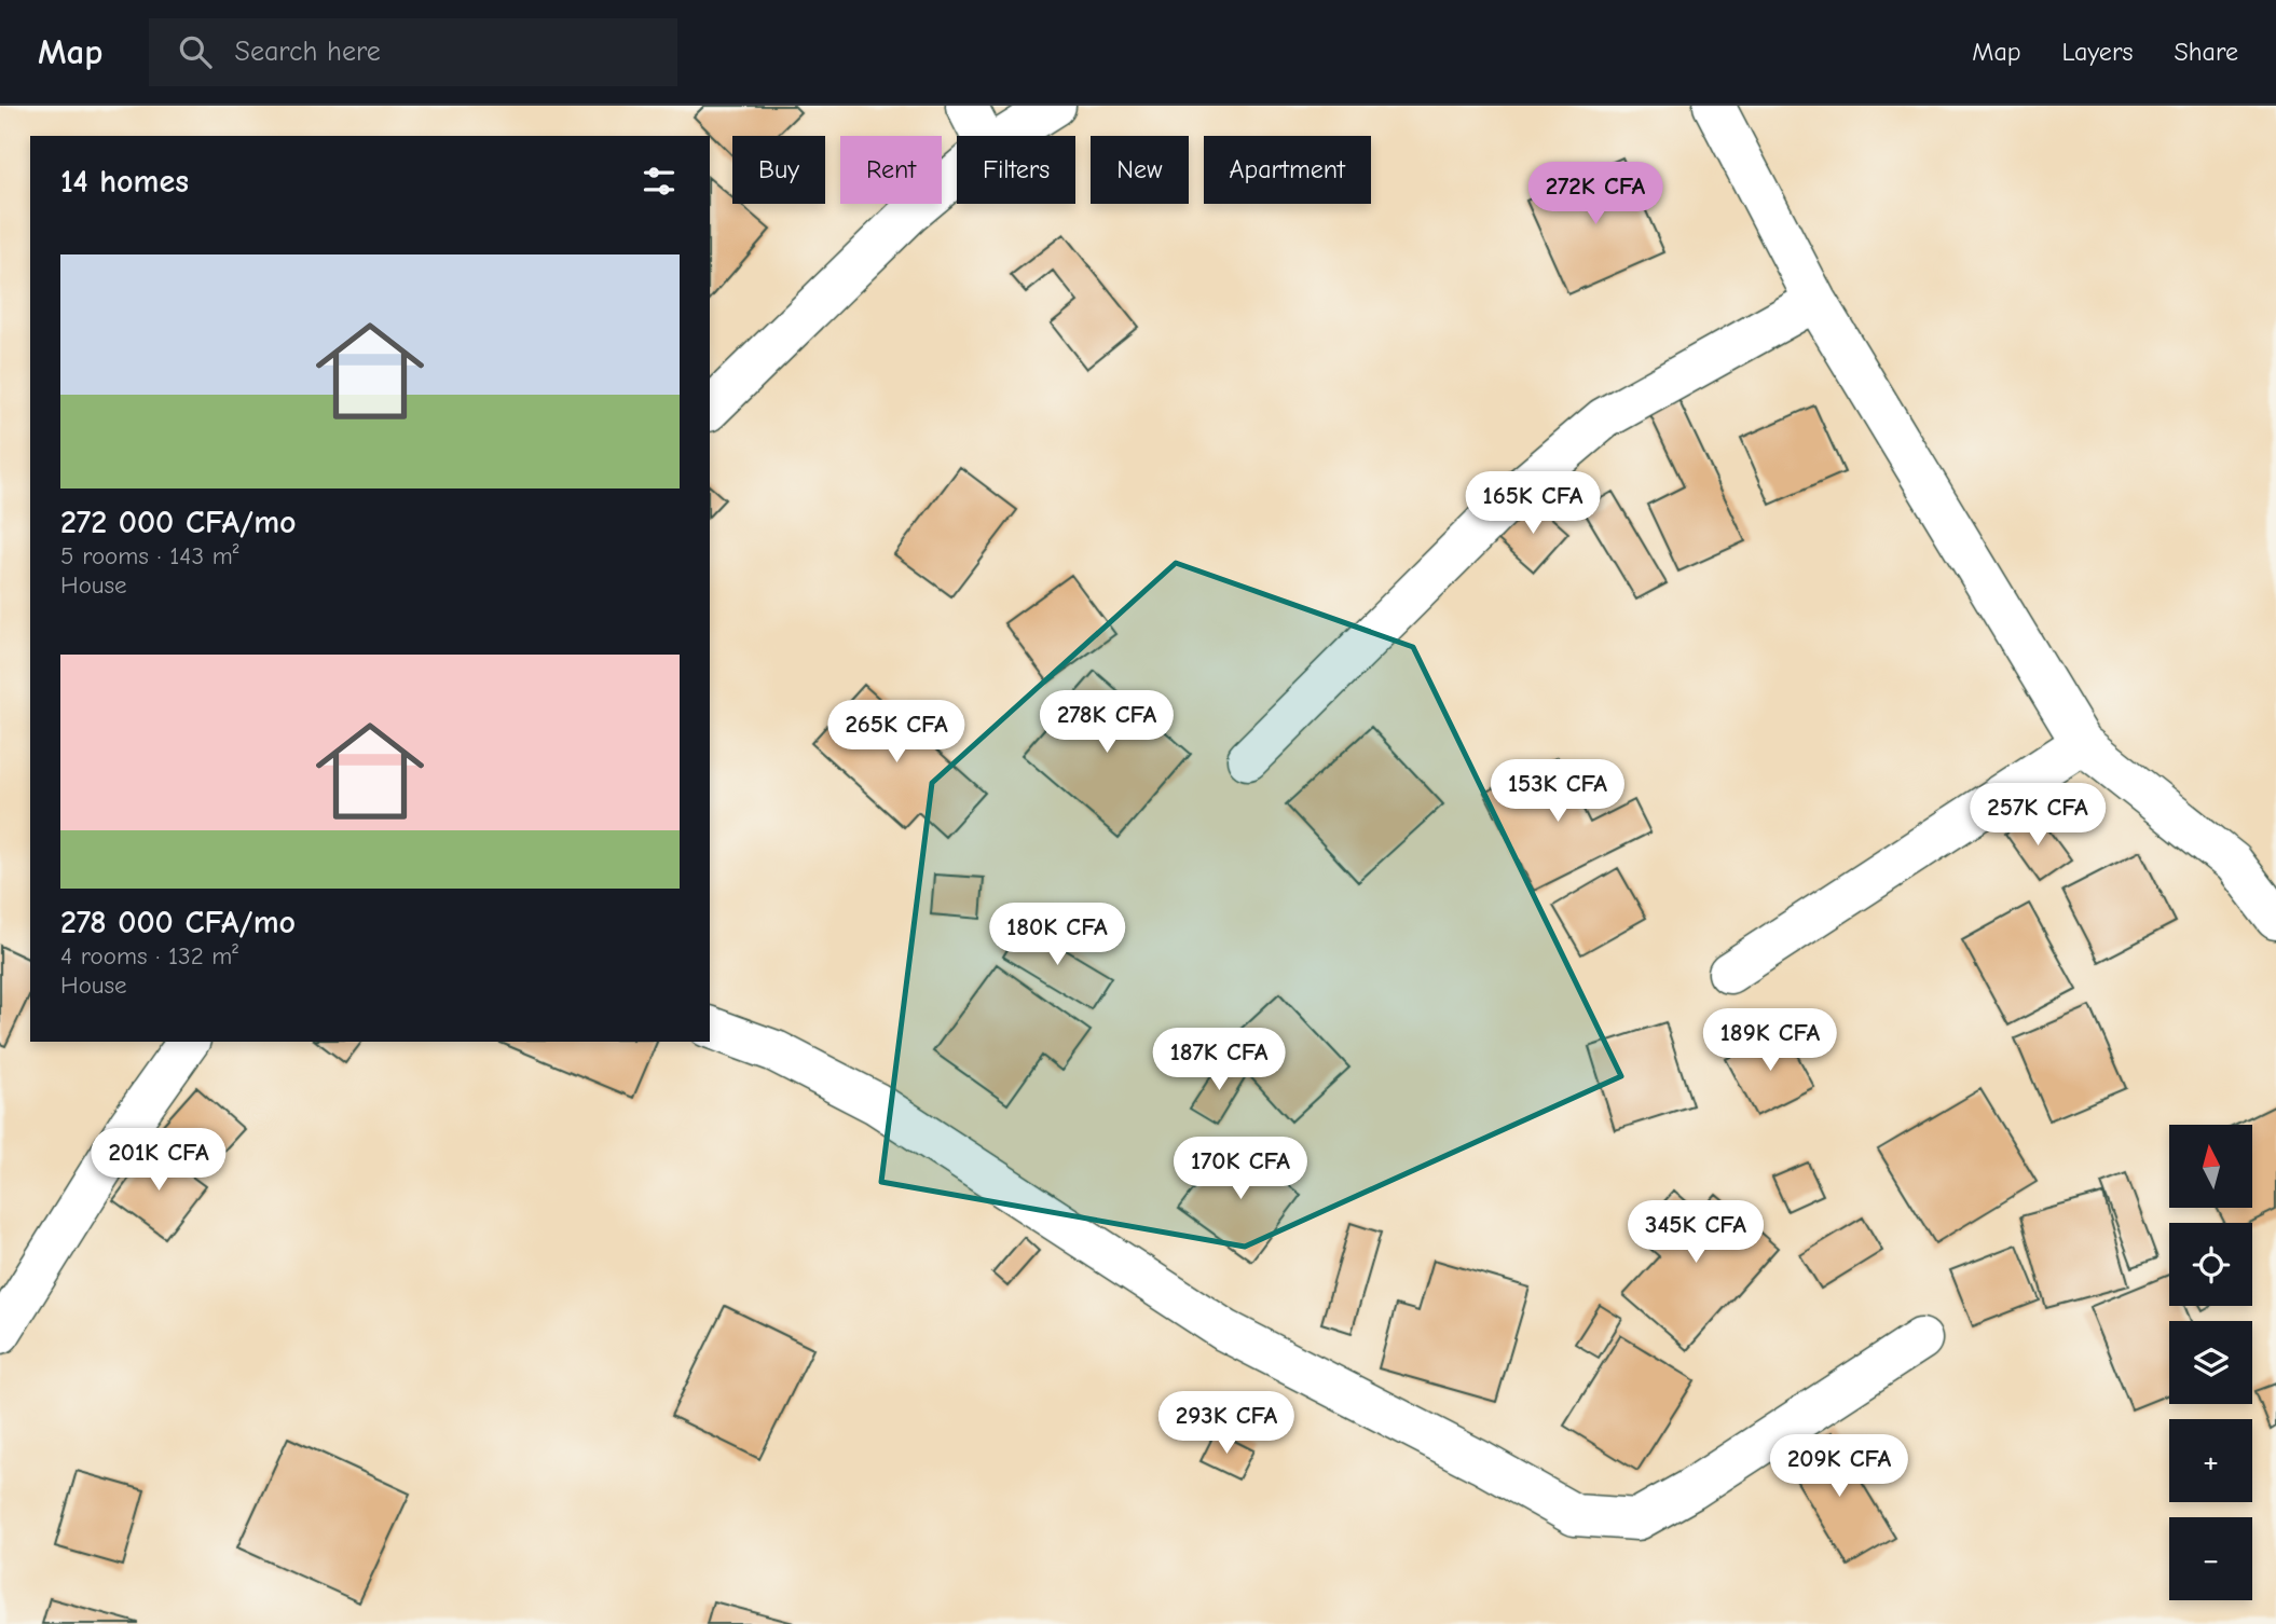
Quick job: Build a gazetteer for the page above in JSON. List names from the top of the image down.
{
  "north": "top",
  "page": {
    "header": "Map",
    "search": "Search here",
    "nav": ["Map", "Layers", "Share"],
    "chip": [
      "Buy",
      "Rent",
      "Filters",
      "New",
      "Apartment"
    ],
    "heading": "14 homes",
    "price": [
      "272K CFA",
      "165K CFA",
      "278K CFA",
      "265K CFA",
      "153K CFA",
      "257K CFA",
      "180K CFA",
      "189K CFA",
      "187K CFA",
      "201K CFA",
      "170K CFA",
      "345K CFA",
      "293K CFA",
      "209K CFA"
    ],
    "list": [
      {
        "name": "272 000 CFA/mo",
        "note": "5 rooms · 143 m² · House"
      },
      {
        "name": "278 000 CFA/mo",
        "note": "4 rooms · 132 m² · House"
      }
    ],
    "map_buttons": ["+", "−"]
  }
}
